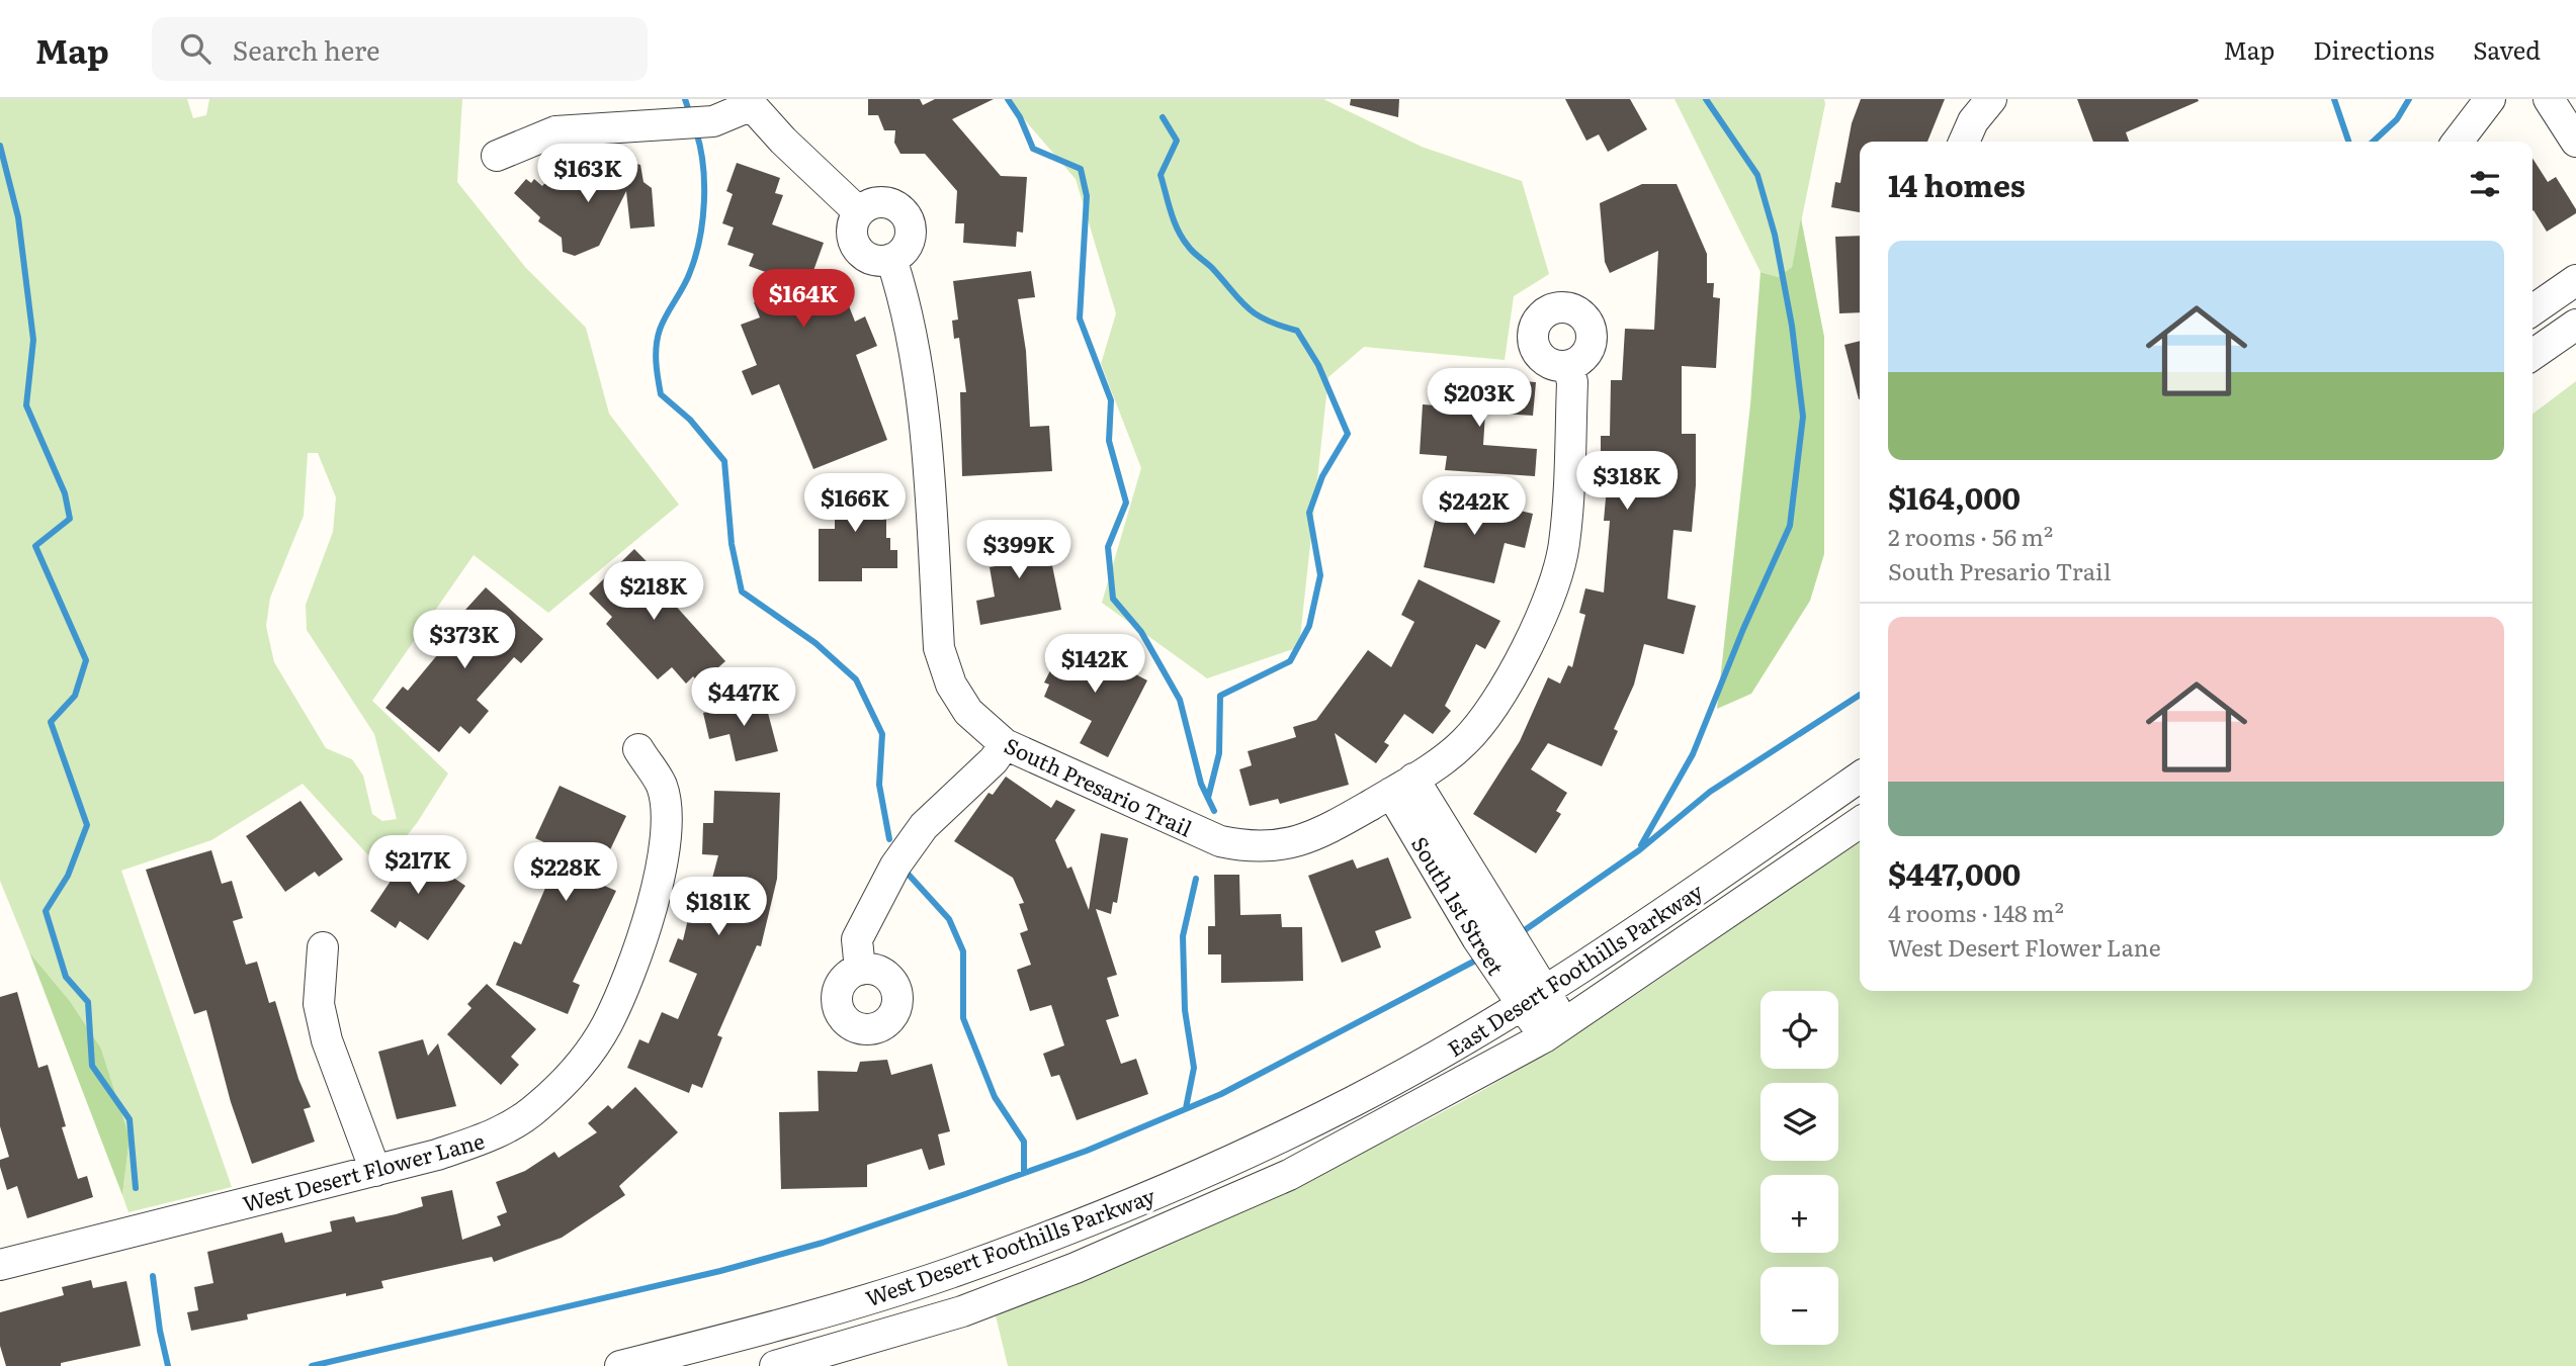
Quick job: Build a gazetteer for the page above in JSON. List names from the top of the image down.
{
  "streets": {
    "street": [
      "South Presario Trail",
      "South 1st Street",
      "East Desert Foothills Parkway",
      "West Desert Flower Lane",
      "West Desert Foothills Parkway"
    ]
  },
  "crossings": [
    ["South Presario Trail", "South 1st Street"],
    ["South 1st Street", "East Desert Foothills Parkway"],
    ["East Desert Foothills Parkway", "West Desert Foothills Parkway"]
  ],
  "page": {
    "header": "Map",
    "search": "Search here",
    "nav": ["Map", "Directions", "Saved"],
    "heading": "14 homes",
    "price": [
      "$163K",
      "$164K",
      "$203K",
      "$318K",
      "$166K",
      "$242K",
      "$399K",
      "$218K",
      "$373K",
      "$142K",
      "$447K",
      "$217K",
      "$228K",
      "$181K"
    ],
    "list": [
      {
        "name": "$164,000",
        "note": "2 rooms · 56 m² · South Presario Trail"
      },
      {
        "name": "$447,000",
        "note": "4 rooms · 148 m² · West Desert Flower Lane"
      }
    ],
    "map_buttons": ["+", "−"]
  }
}
